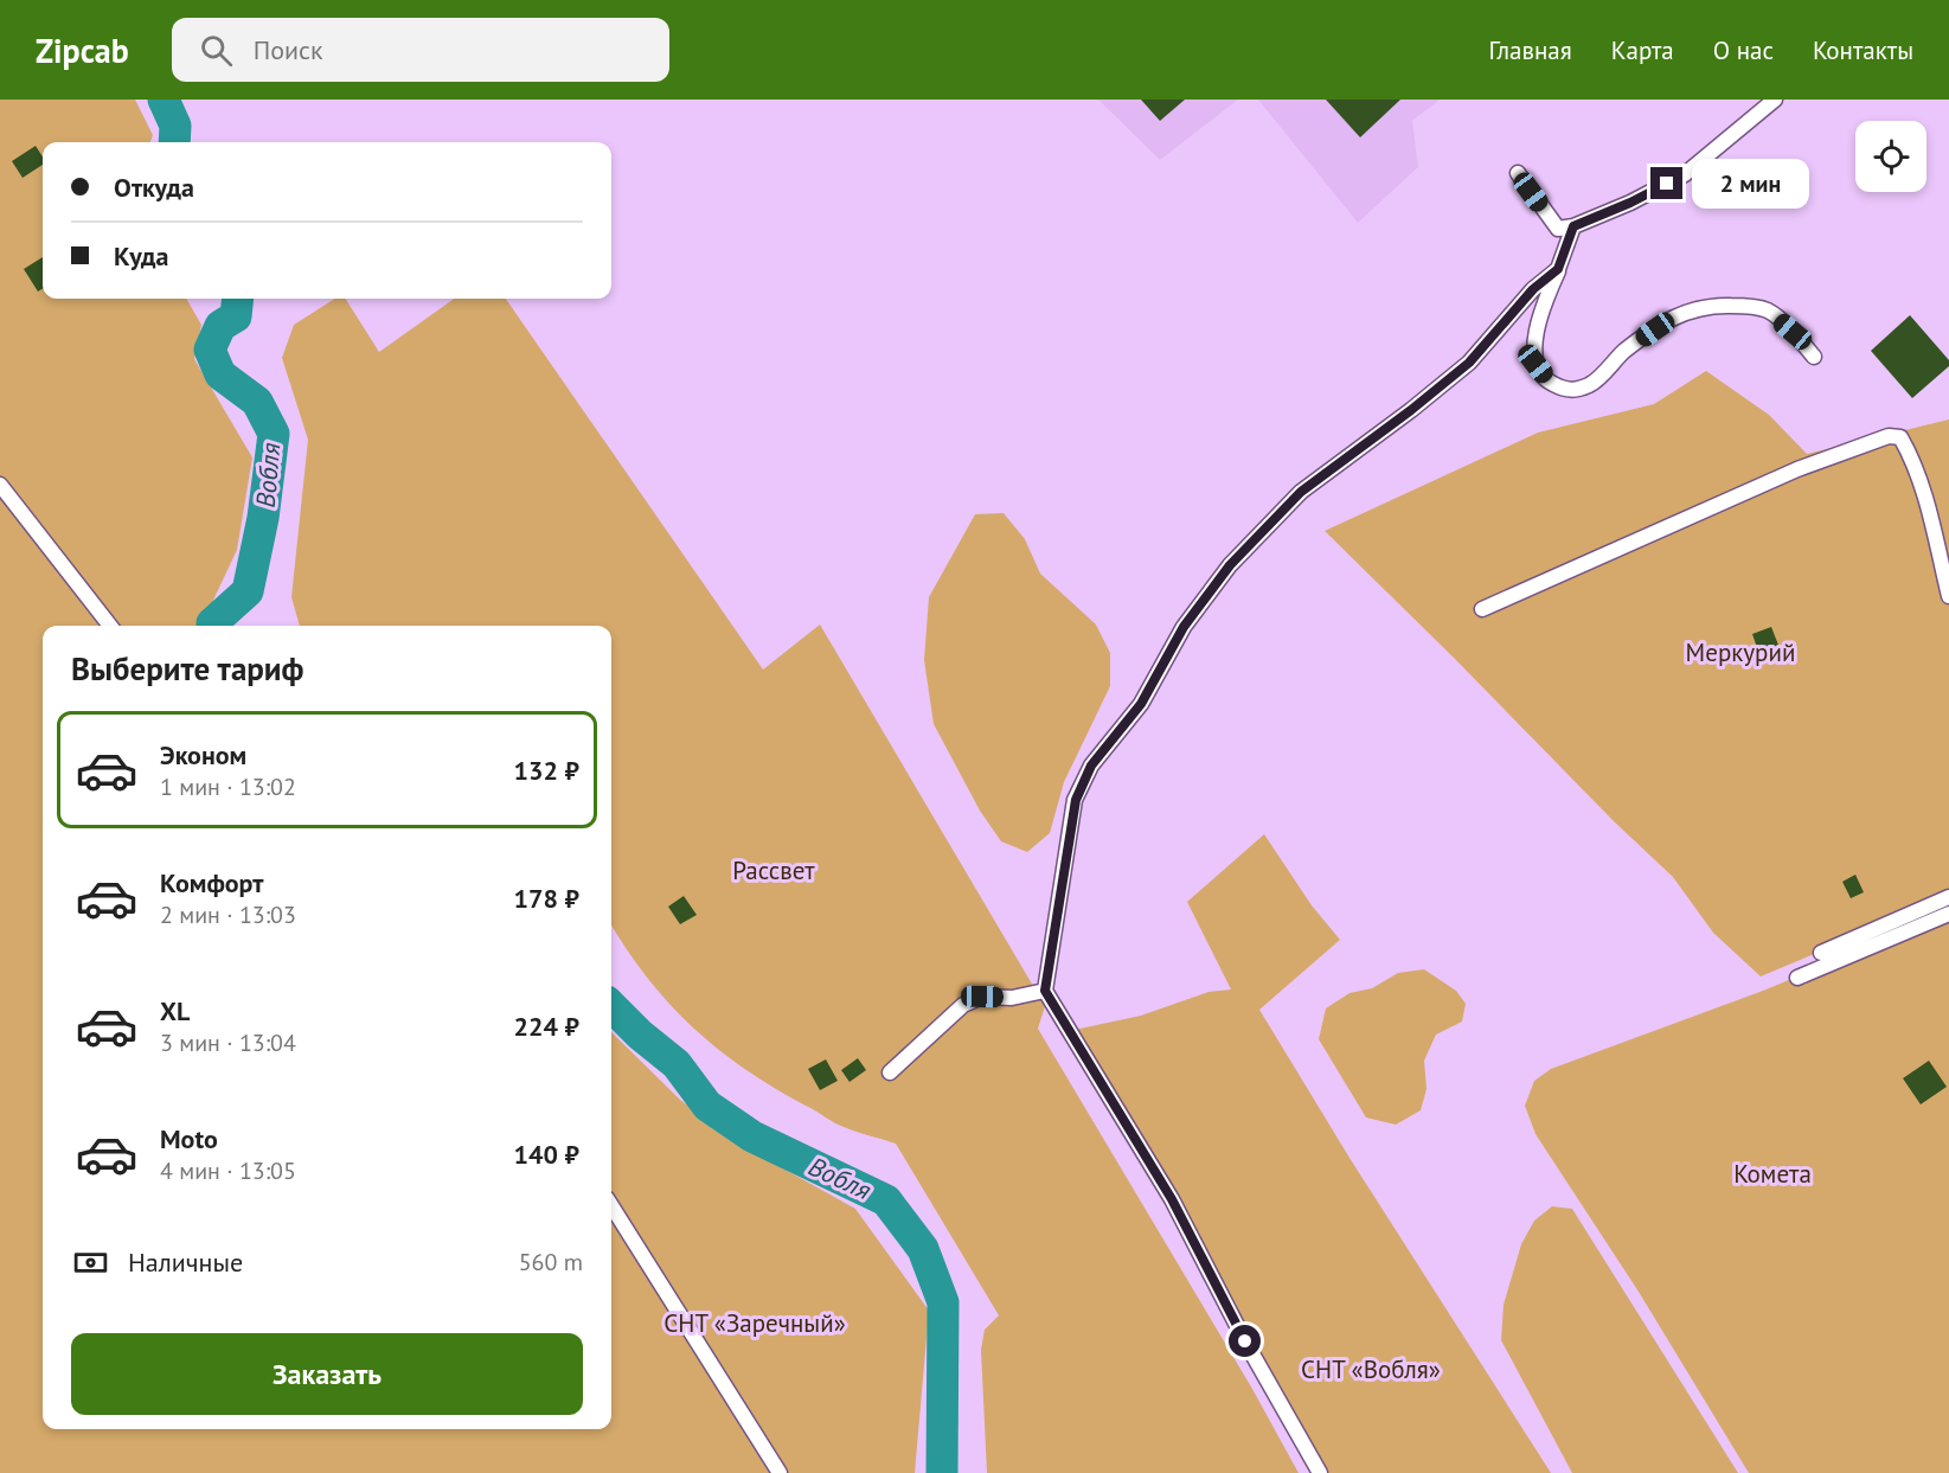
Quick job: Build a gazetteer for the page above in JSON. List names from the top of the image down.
{
  "water": ["Вобля"],
  "parks": [
    "Меркурий",
    "Рассвет",
    "Комета",
    "СНТ «Заречный»",
    "СНТ «Вобля»"
  ],
  "page": {
    "header": "Zipcab",
    "search": "Поиск",
    "nav": [
      "Главная",
      "Карта",
      "О нас",
      "Контакты"
    ],
    "banner": ["Откуда", "Куда"],
    "bubble": "2 мин",
    "heading": "Выберите тариф",
    "list": [
      {
        "name": "Эконом",
        "note": "1 мин · 13:02",
        "value": "132 ₽"
      },
      {
        "name": "Комфорт",
        "note": "2 мин · 13:03",
        "value": "178 ₽"
      },
      {
        "name": "XL",
        "note": "3 мин · 13:04",
        "value": "224 ₽"
      },
      {
        "name": "Moto",
        "note": "4 мин · 13:05",
        "value": "140 ₽"
      }
    ],
    "pay": ["Наличные", "560 m"],
    "buttons": "Заказать"
  }
}
